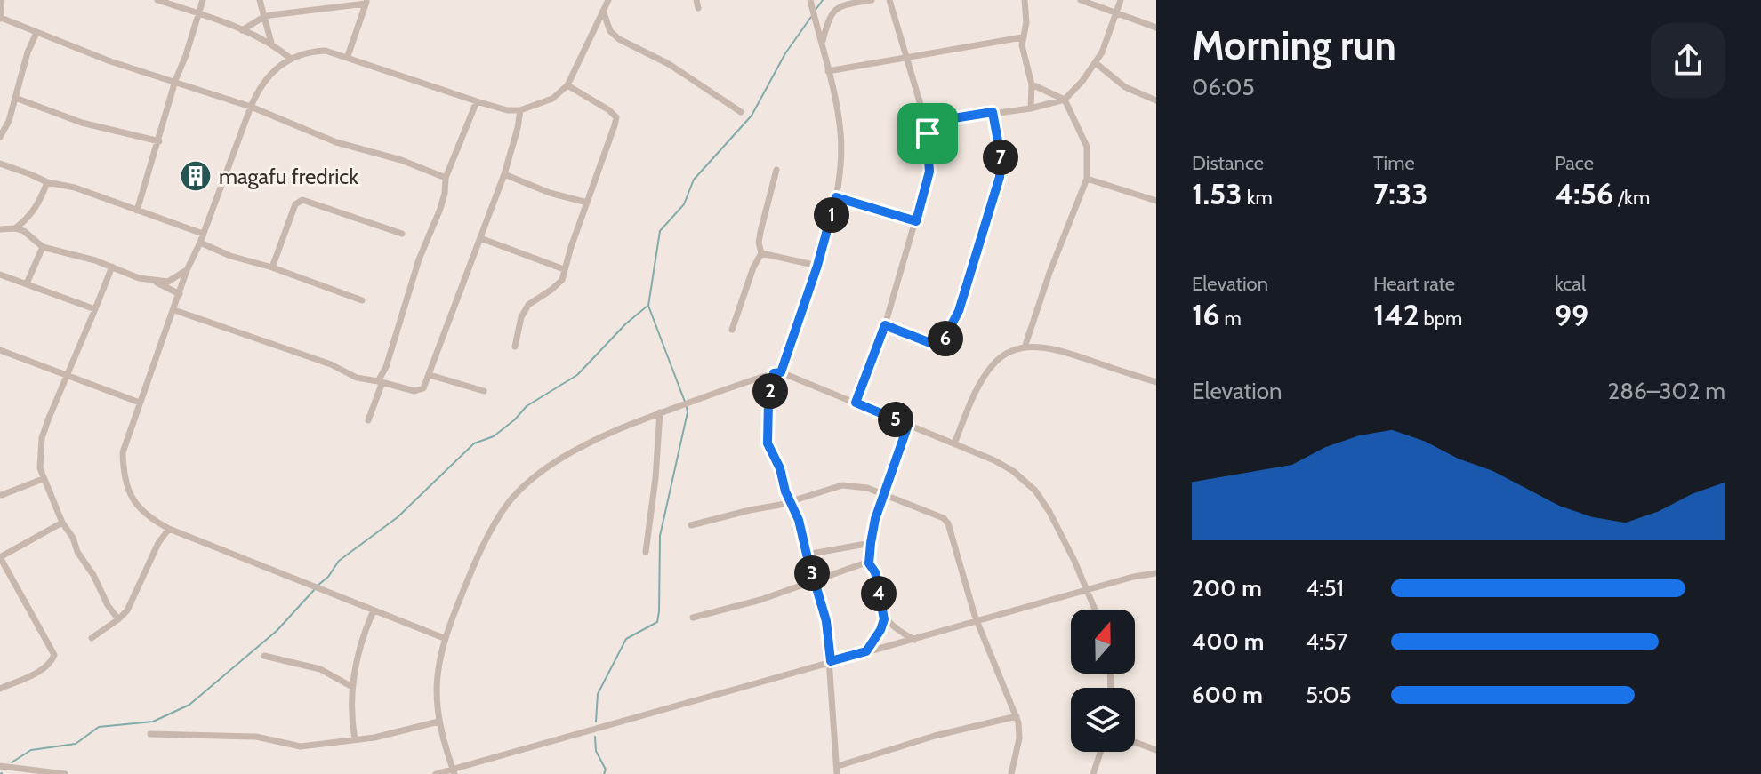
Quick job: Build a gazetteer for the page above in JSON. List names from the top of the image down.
{
  "places": {
    "building": ["magafu fredrick"]
  },
  "north": "top",
  "page": {
    "heading": ["Morning run", "06:05"],
    "stats": [
      ["Distance", "1.53 km"],
      ["Time", "7:33"],
      ["Pace", "4:56 /km"],
      ["Elevation", "16 m"],
      ["Heart rate", "142 bpm"],
      ["kcal", "99"]
    ],
    "pins": [
      "7",
      "1",
      "6",
      "2",
      "5",
      "3",
      "4"
    ],
    "chart": ["Elevation", "286–302 m"],
    "list": [
      {
        "name": "200 m",
        "note": "4:51"
      },
      {
        "name": "400 m",
        "note": "4:57"
      },
      {
        "name": "600 m",
        "note": "5:05"
      }
    ]
  }
}
